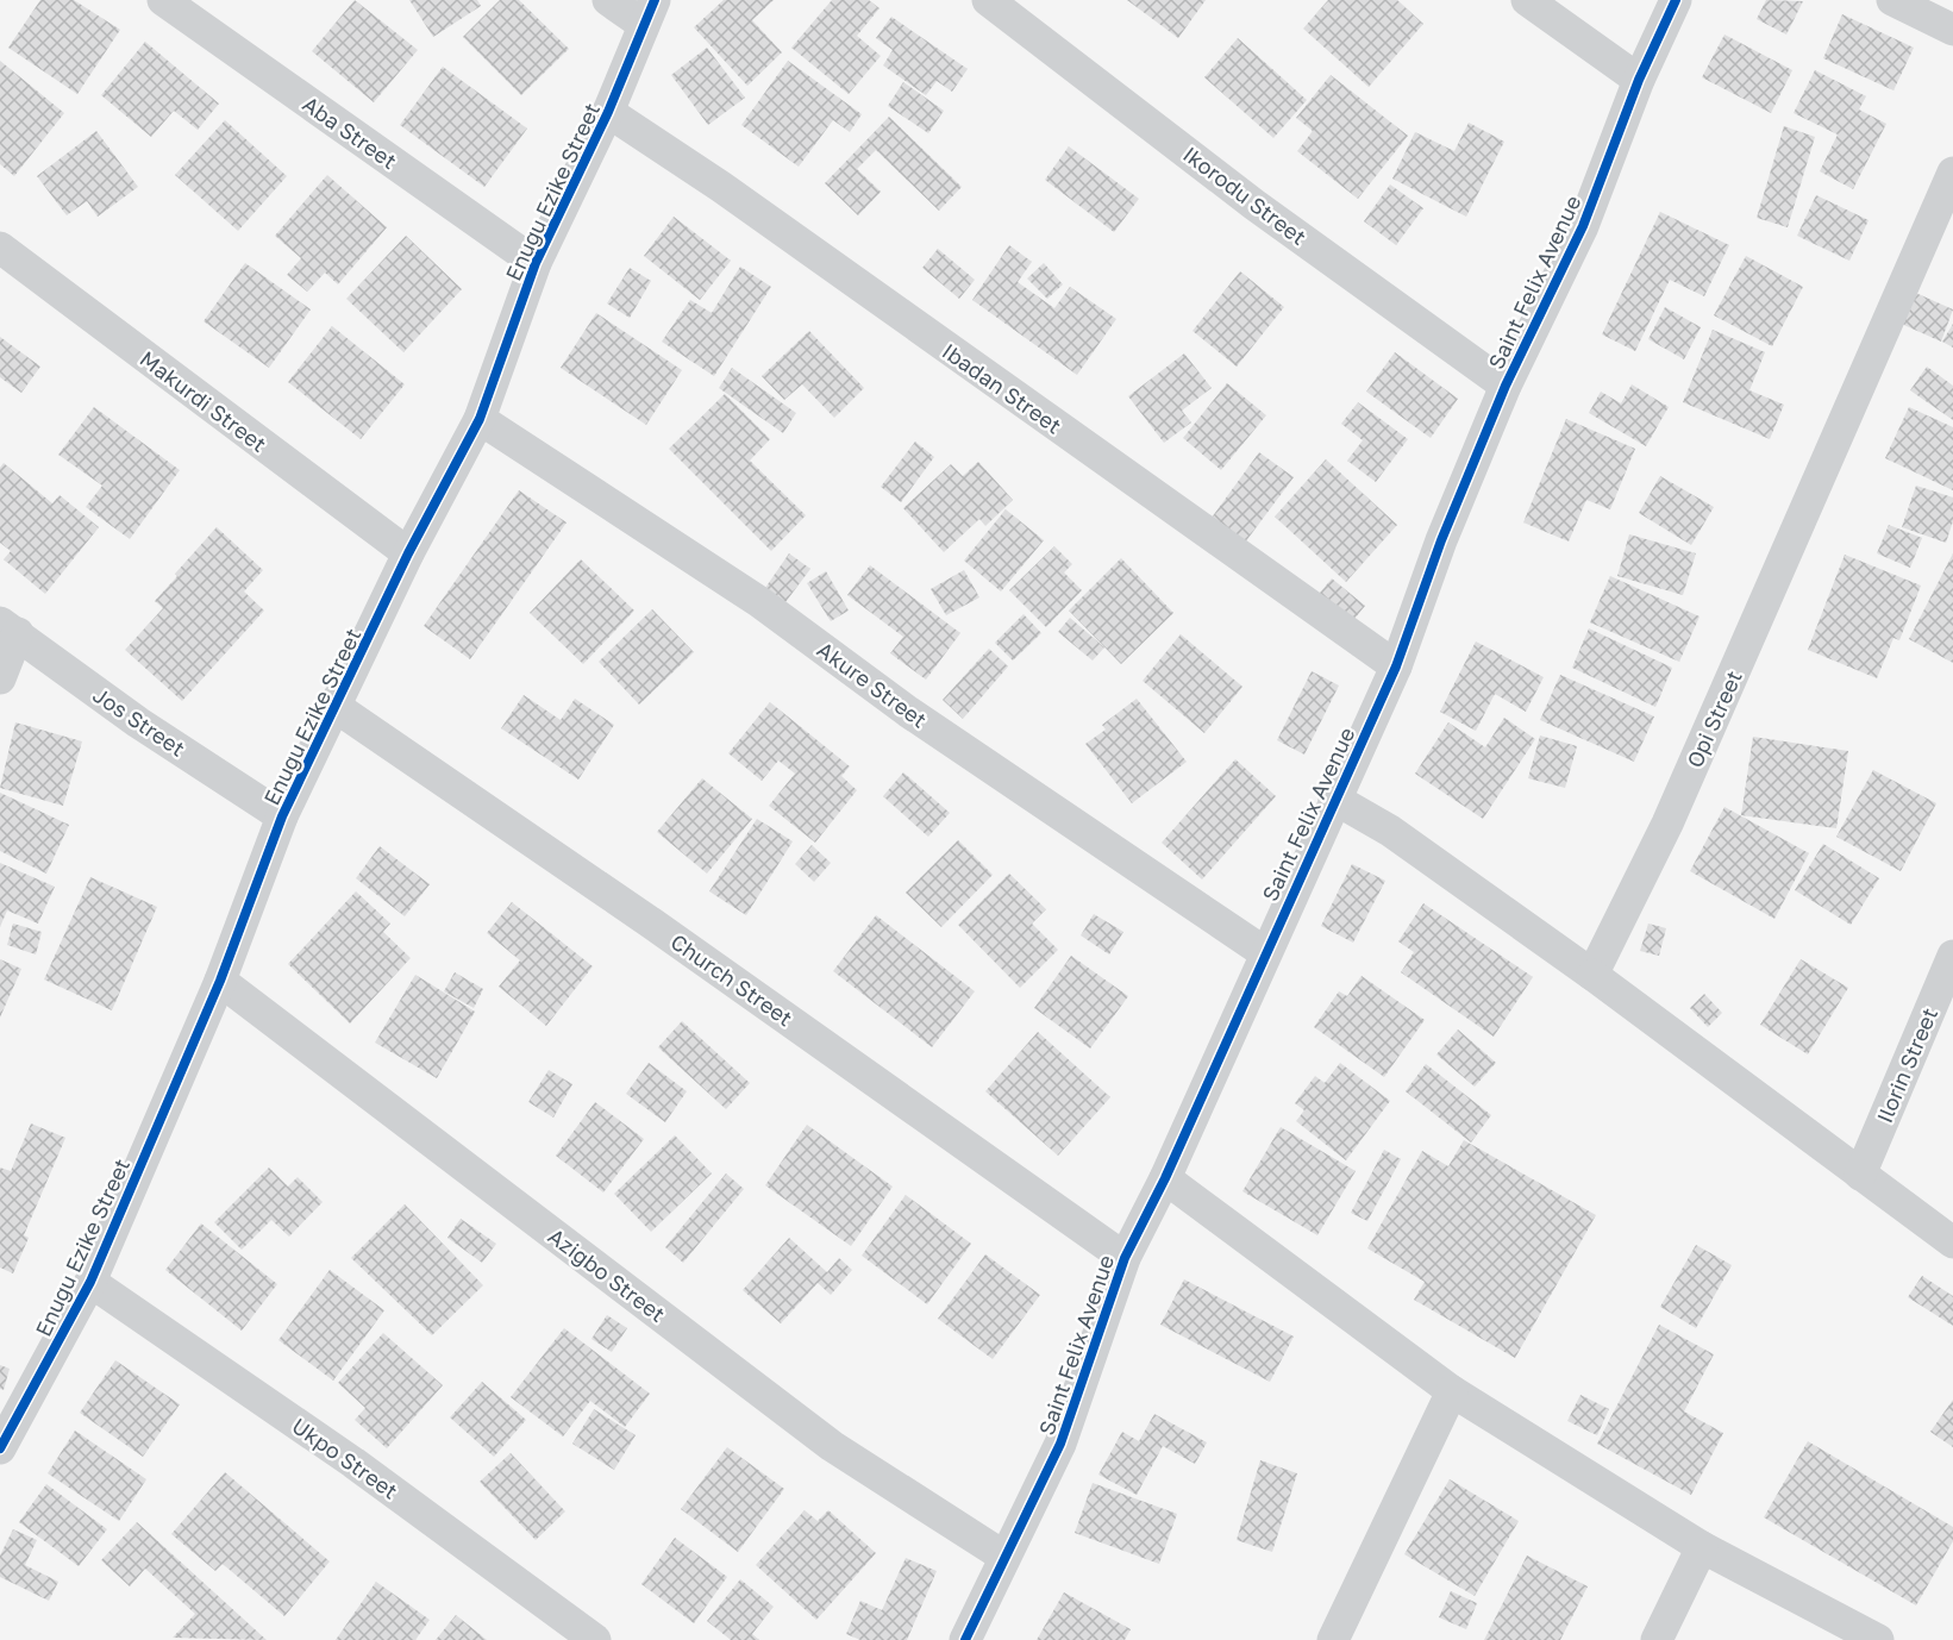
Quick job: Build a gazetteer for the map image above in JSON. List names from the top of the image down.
{
  "streets": {
    "street": [
      "Aba Street",
      "Enugu Ezike Street",
      "Ikorodu Street",
      "Saint Felix Avenue",
      "Ibadan Street",
      "Makurdi Street",
      "Akure Street",
      "Opi Street",
      "Jos Street",
      "Church Street",
      "Ilorin Street",
      "Azigbo Street",
      "Ukpo Street"
    ]
  },
  "crossings": [
    ["Aba Street", "Enugu Ezike Street"],
    ["Enugu Ezike Street", "Ibadan Street"],
    ["Enugu Ezike Street", "Makurdi Street"],
    ["Enugu Ezike Street", "Akure Street"],
    ["Enugu Ezike Street", "Jos Street"],
    ["Enugu Ezike Street", "Church Street"],
    ["Enugu Ezike Street", "Azigbo Street"],
    ["Enugu Ezike Street", "Ukpo Street"],
    ["Ikorodu Street", "Saint Felix Avenue"],
    ["Saint Felix Avenue", "Ibadan Street"],
    ["Saint Felix Avenue", "Akure Street"],
    ["Saint Felix Avenue", "Church Street"],
    ["Saint Felix Avenue", "Azigbo Street"]
  ]
}
